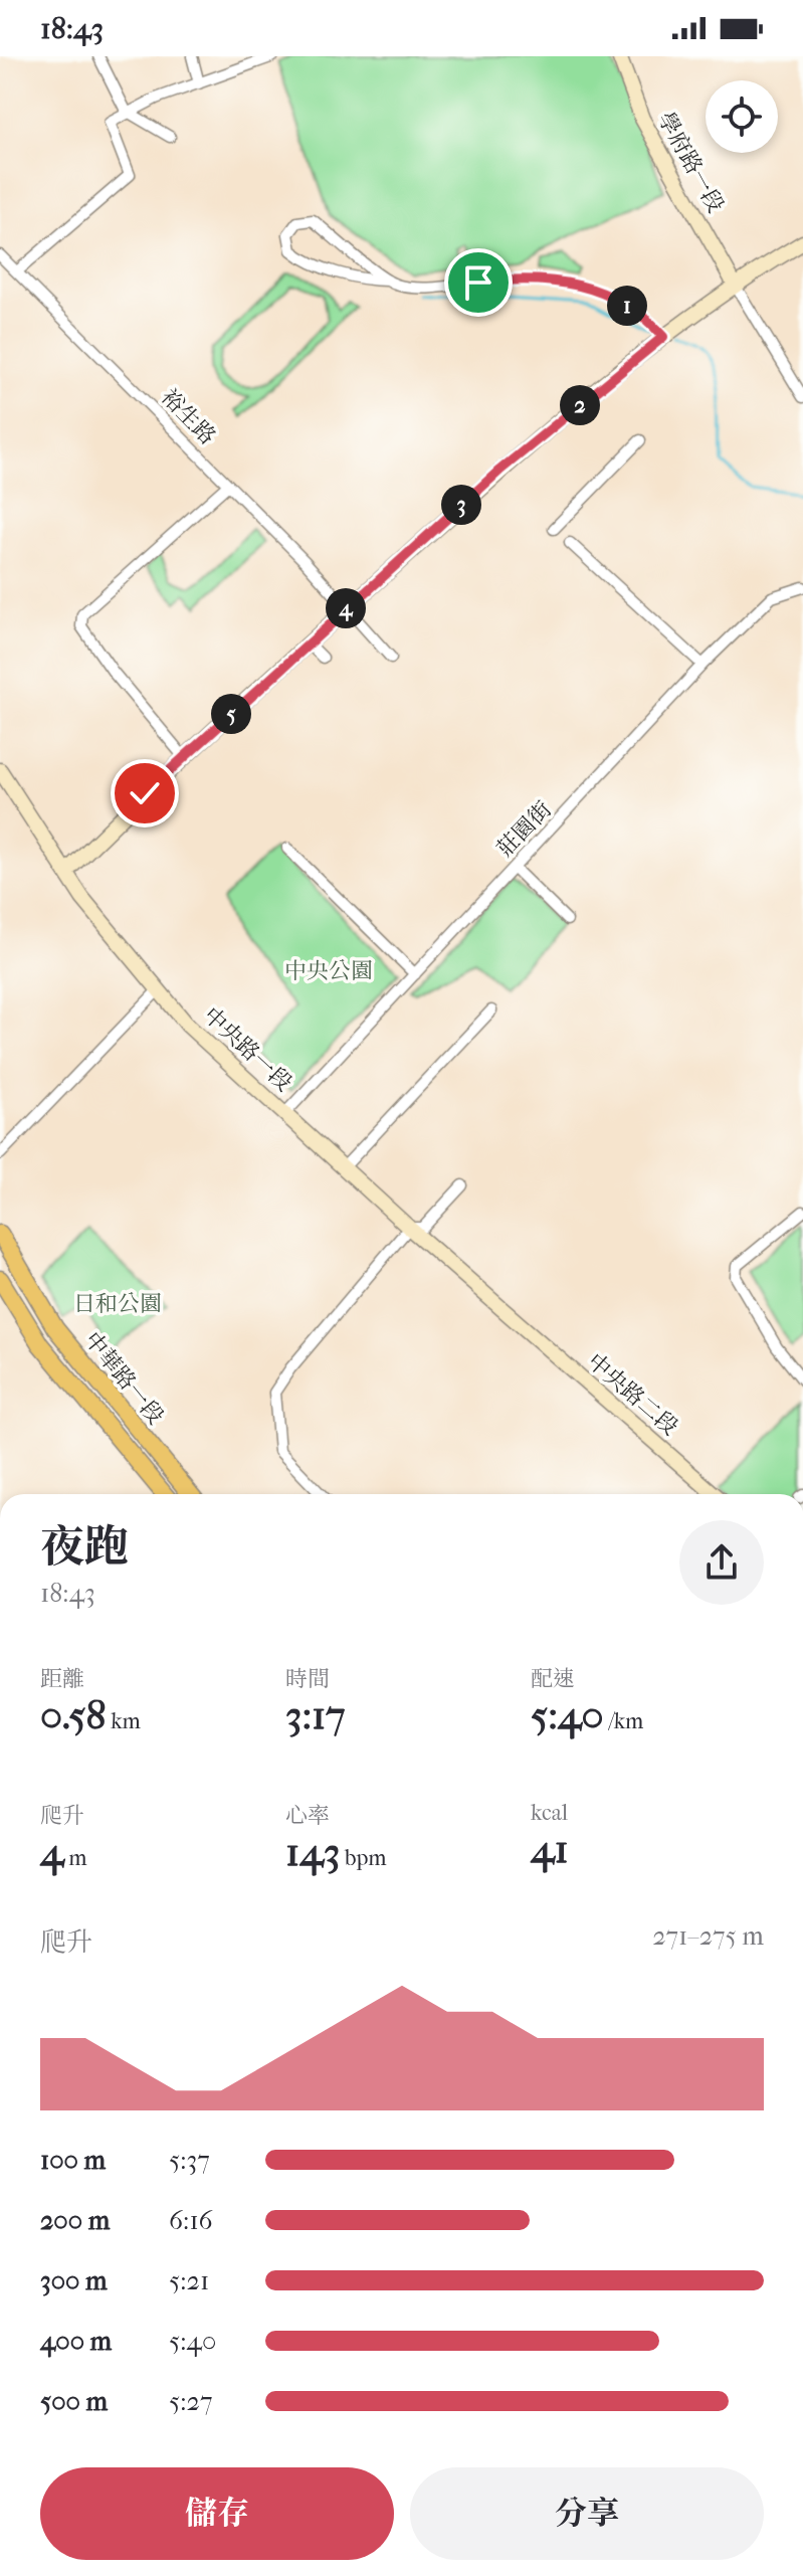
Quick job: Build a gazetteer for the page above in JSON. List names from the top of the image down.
{
  "streets": {
    "main road": ["中華路一段"],
    "street": [
      "學府路一段",
      "裕生路",
      "莊園街",
      "中央路一段",
      "中央路二段"
    ]
  },
  "crossings": [
    ["莊園街", "中央路一段"],
    ["中央路一段", "中央路二段"]
  ],
  "parks": ["中央公園", "日和公園"],
  "page": {
    "status": "18:43",
    "pins": [
      "1",
      "2",
      "3",
      "4",
      "5"
    ],
    "heading": ["夜跑", "18:43"],
    "stats": [
      ["距離", "0.58 km"],
      ["時間", "3:17"],
      ["配速", "5:40 /km"],
      ["爬升", "4 m"],
      ["心率", "143 bpm"],
      ["kcal", "41"]
    ],
    "chart": ["爬升", "271–275 m"],
    "list": [
      {
        "name": "100 m",
        "note": "5:37"
      },
      {
        "name": "200 m",
        "note": "6:16"
      },
      {
        "name": "300 m",
        "note": "5:21"
      },
      {
        "name": "400 m",
        "note": "5:40"
      },
      {
        "name": "500 m",
        "note": "5:27"
      }
    ],
    "buttons": ["儲存", "分享"]
  }
}
